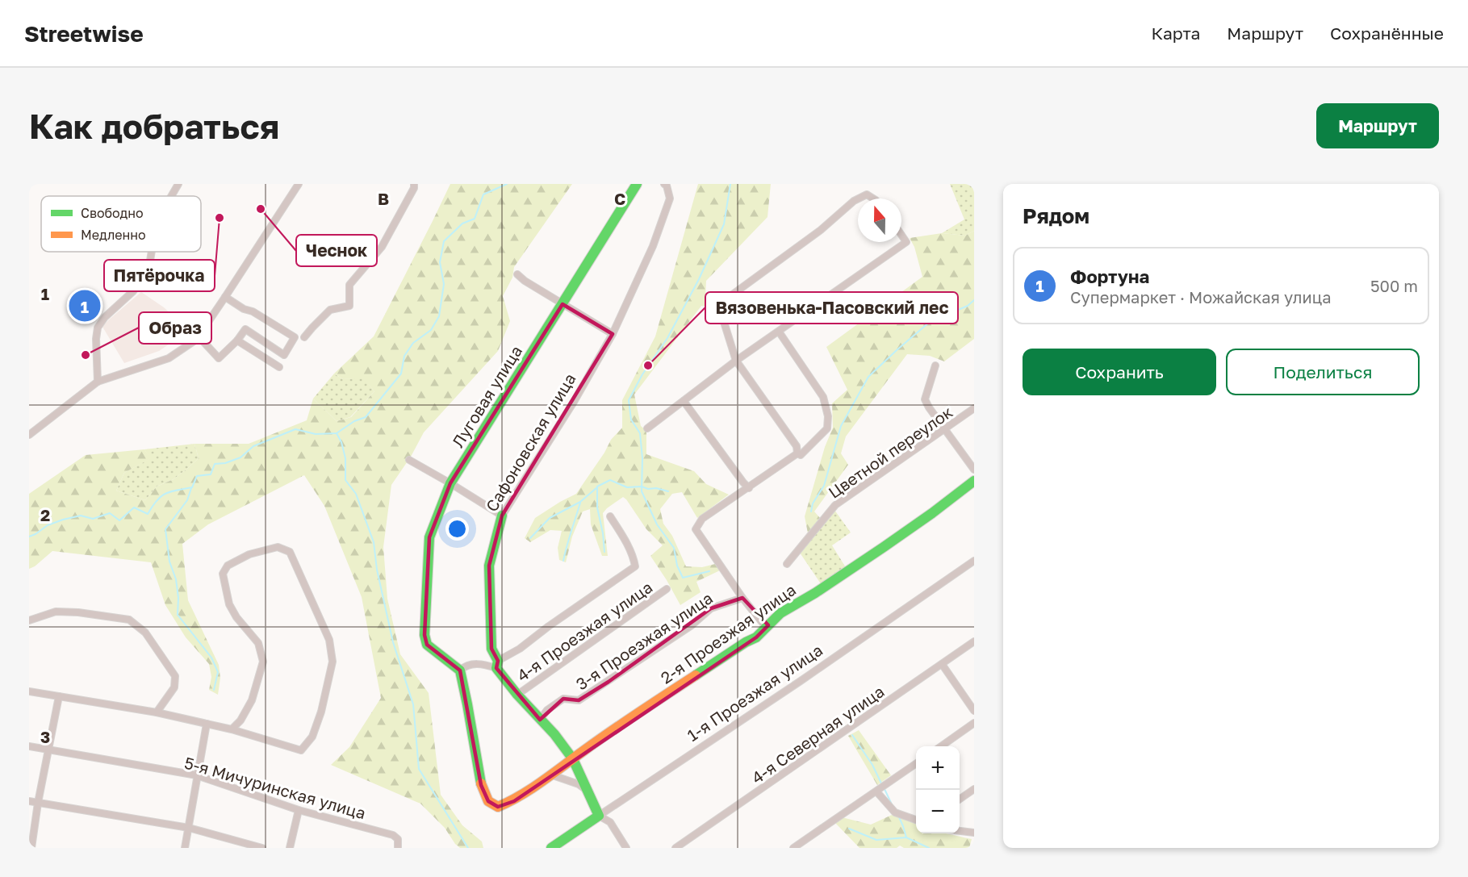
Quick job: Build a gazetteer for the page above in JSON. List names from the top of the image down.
{
  "streets": {
    "street": [
      "Луговая улица",
      "Сафоновская улица",
      "Цветной переулок",
      "4-я Проезжая улица",
      "2-я Проезжая улица",
      "3-я Проезжая улица",
      "1-я Проезжая улица",
      "4-я Северная улица",
      "5-я Мичуринская улица"
    ]
  },
  "crossings": [
    ["Луговая улица", "2-я Проезжая улица"],
    ["Сафоновская улица", "4-я Проезжая улица"],
    ["Сафоновская улица", "2-я Проезжая улица"],
    ["Сафоновская улица", "3-я Проезжая улица"],
    ["Сафоновская улица", "1-я Проезжая улица"]
  ],
  "places": [
    "Чеснок",
    "Пятёрочка",
    "Образ",
    "Вязовенька-Пасовский лес"
  ],
  "legend": ["Свободно", "Медленно"],
  "north": "top",
  "page": {
    "header": "Streetwise",
    "nav": ["Карта", "Маршрут", "Сохранённые"],
    "buttons": [
      "Маршрут",
      ["Сохранить", "Поделиться"]
    ],
    "title": "Как добраться",
    "heading": "Рядом",
    "list": [
      {
        "mark": "1",
        "name": "Фортуна",
        "note": "Супермаркет · Можайская улица",
        "value": "500 m"
      }
    ],
    "pins": "1",
    "map_buttons": ["+", "−"]
  },
  "grid": {
    "columns": ["B", "C"],
    "rows": ["1", "2", "3"]
  }
}
